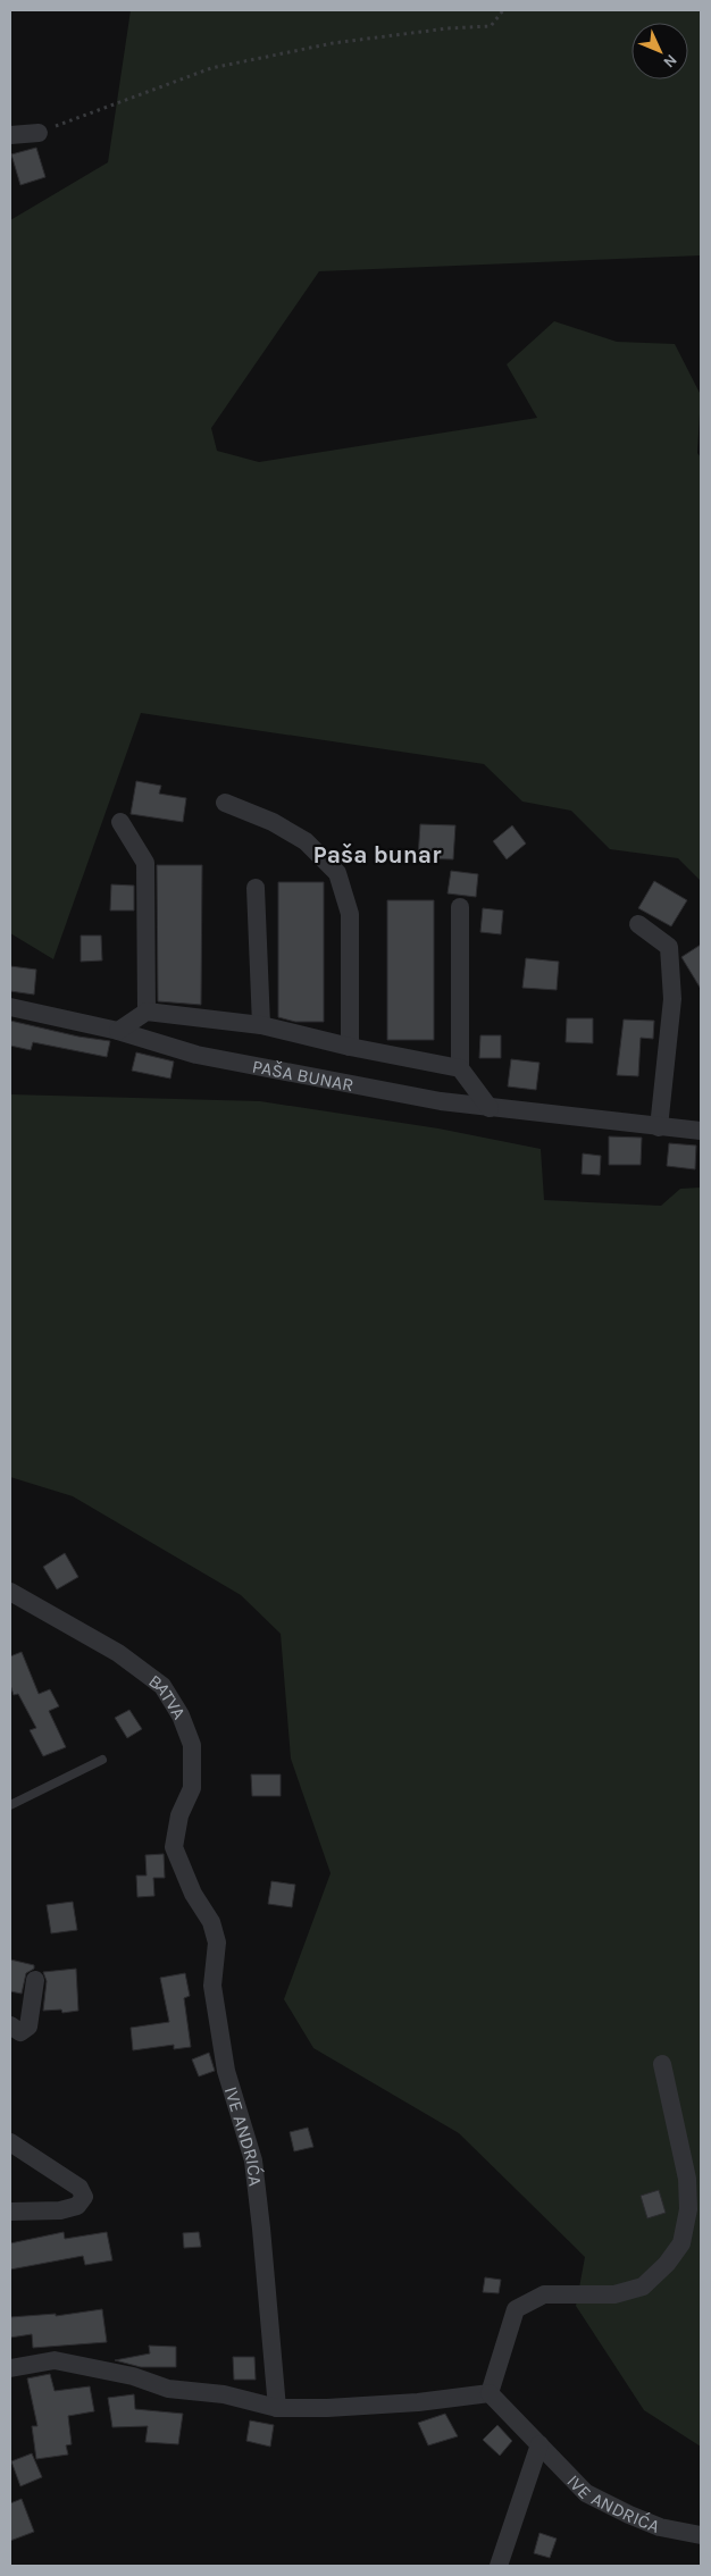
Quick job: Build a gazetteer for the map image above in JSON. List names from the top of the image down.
{
  "streets": {
    "street": ["PAŠA BUNAR", "BATVA", "IVE ANDRIĆA"]
  },
  "crossings": [
    ["BATVA", "IVE ANDRIĆA"]
  ],
  "districts": ["Paša bunar"],
  "north": "bottom right"
}
